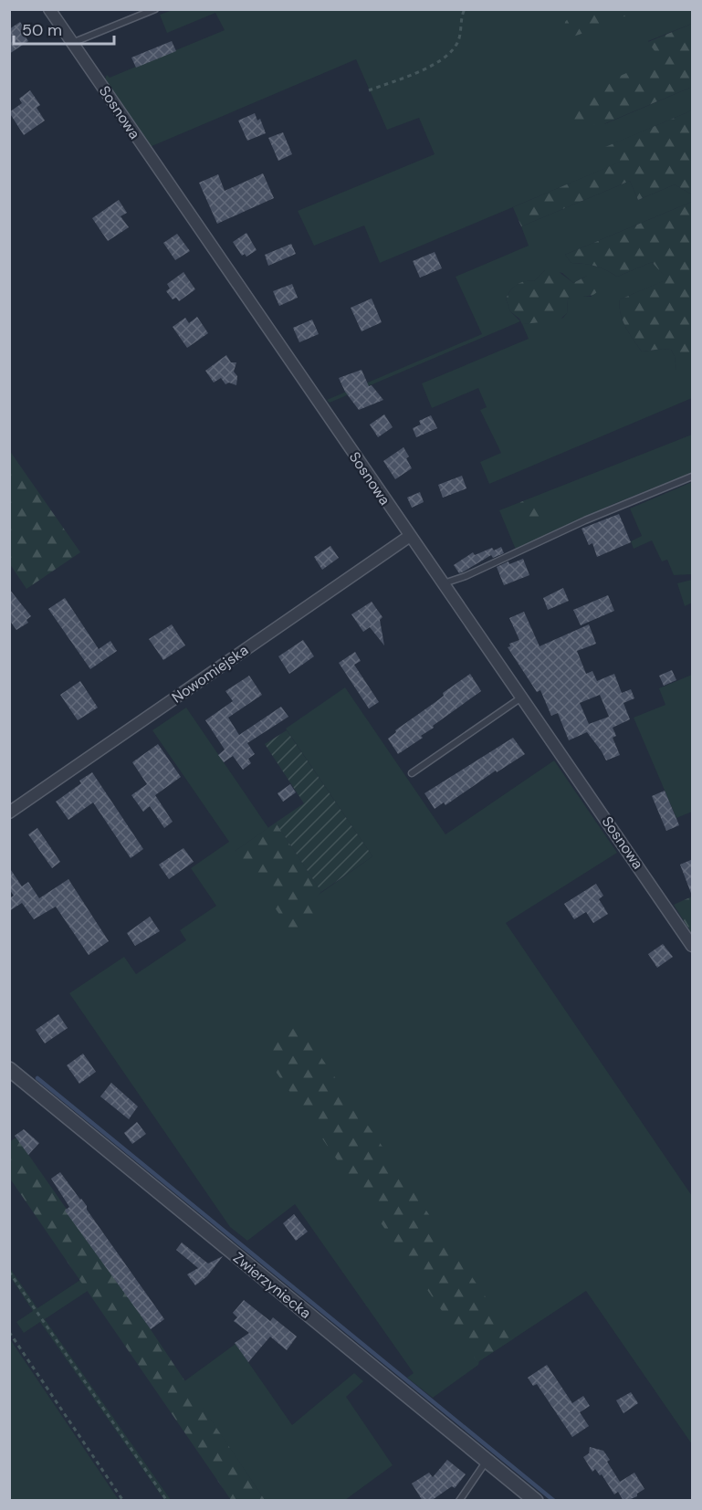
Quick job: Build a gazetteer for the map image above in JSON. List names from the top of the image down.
{
  "streets": {
    "street": ["Sosnowa", "Nowomiejska", "Zwierzyniecka"]
  },
  "crossings": [
    ["Sosnowa", "Nowomiejska"]
  ],
  "scale_bar": "50 m"
}
